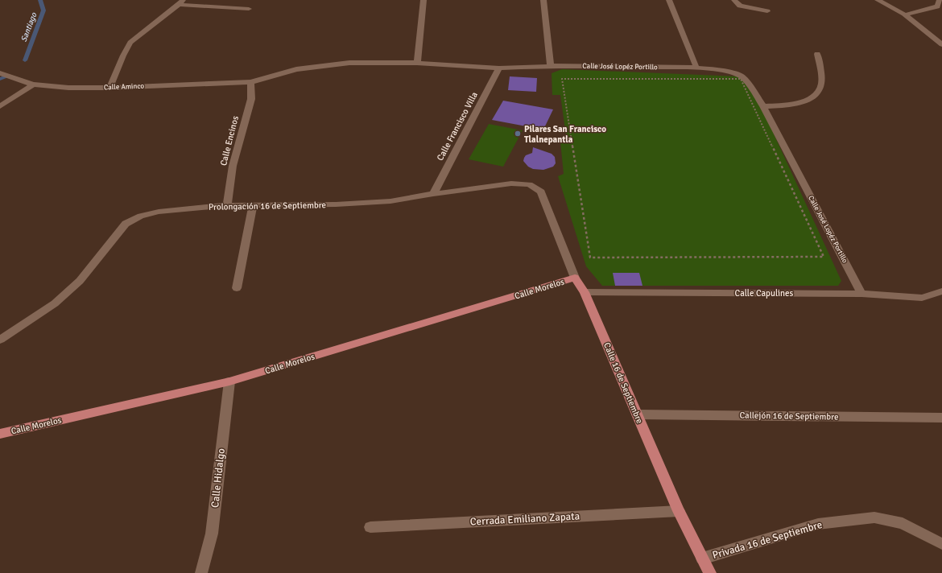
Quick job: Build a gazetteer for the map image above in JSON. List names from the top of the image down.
{
  "streets": {
    "main road": ["Calle Morelos", "Calle 16 de Septiembre"],
    "street": [
      "Calle José Lopéz Portillo",
      "Calle Aminco",
      "Calle Francisco Villa",
      "Calle Encinos",
      "Prolongación 16 de Septiembre",
      "Calle Capulines",
      "Callejón 16 de Septiembre",
      "Calle Hidalgo",
      "Cerrada Emiliano Zapata",
      "Privada 16 de Septiembre"
    ]
  },
  "crossings": [
    ["Calle José Lopéz Portillo", "Calle Aminco"],
    ["Calle José Lopéz Portillo", "Calle Francisco Villa"],
    ["Calle José Lopéz Portillo", "Calle Encinos"],
    ["Calle José Lopéz Portillo", "Calle Capulines"],
    ["Calle Aminco", "Calle Encinos"],
    ["Calle Francisco Villa", "Prolongación 16 de Septiembre"],
    ["Calle Encinos", "Prolongación 16 de Septiembre"],
    ["Prolongación 16 de Septiembre", "Calle 16 de Septiembre"],
    ["Calle Morelos", "Calle 16 de Septiembre"],
    ["Calle Morelos", "Calle Hidalgo"],
    ["Calle Capulines", "Calle 16 de Septiembre"],
    ["Calle 16 de Septiembre", "Callejón 16 de Septiembre"],
    ["Calle 16 de Septiembre", "Cerrada Emiliano Zapata"],
    ["Calle 16 de Septiembre", "Privada 16 de Septiembre"]
  ],
  "water": ["Santiago"],
  "places": ["Pilares San Francisco Tlalnepantla"]
}
